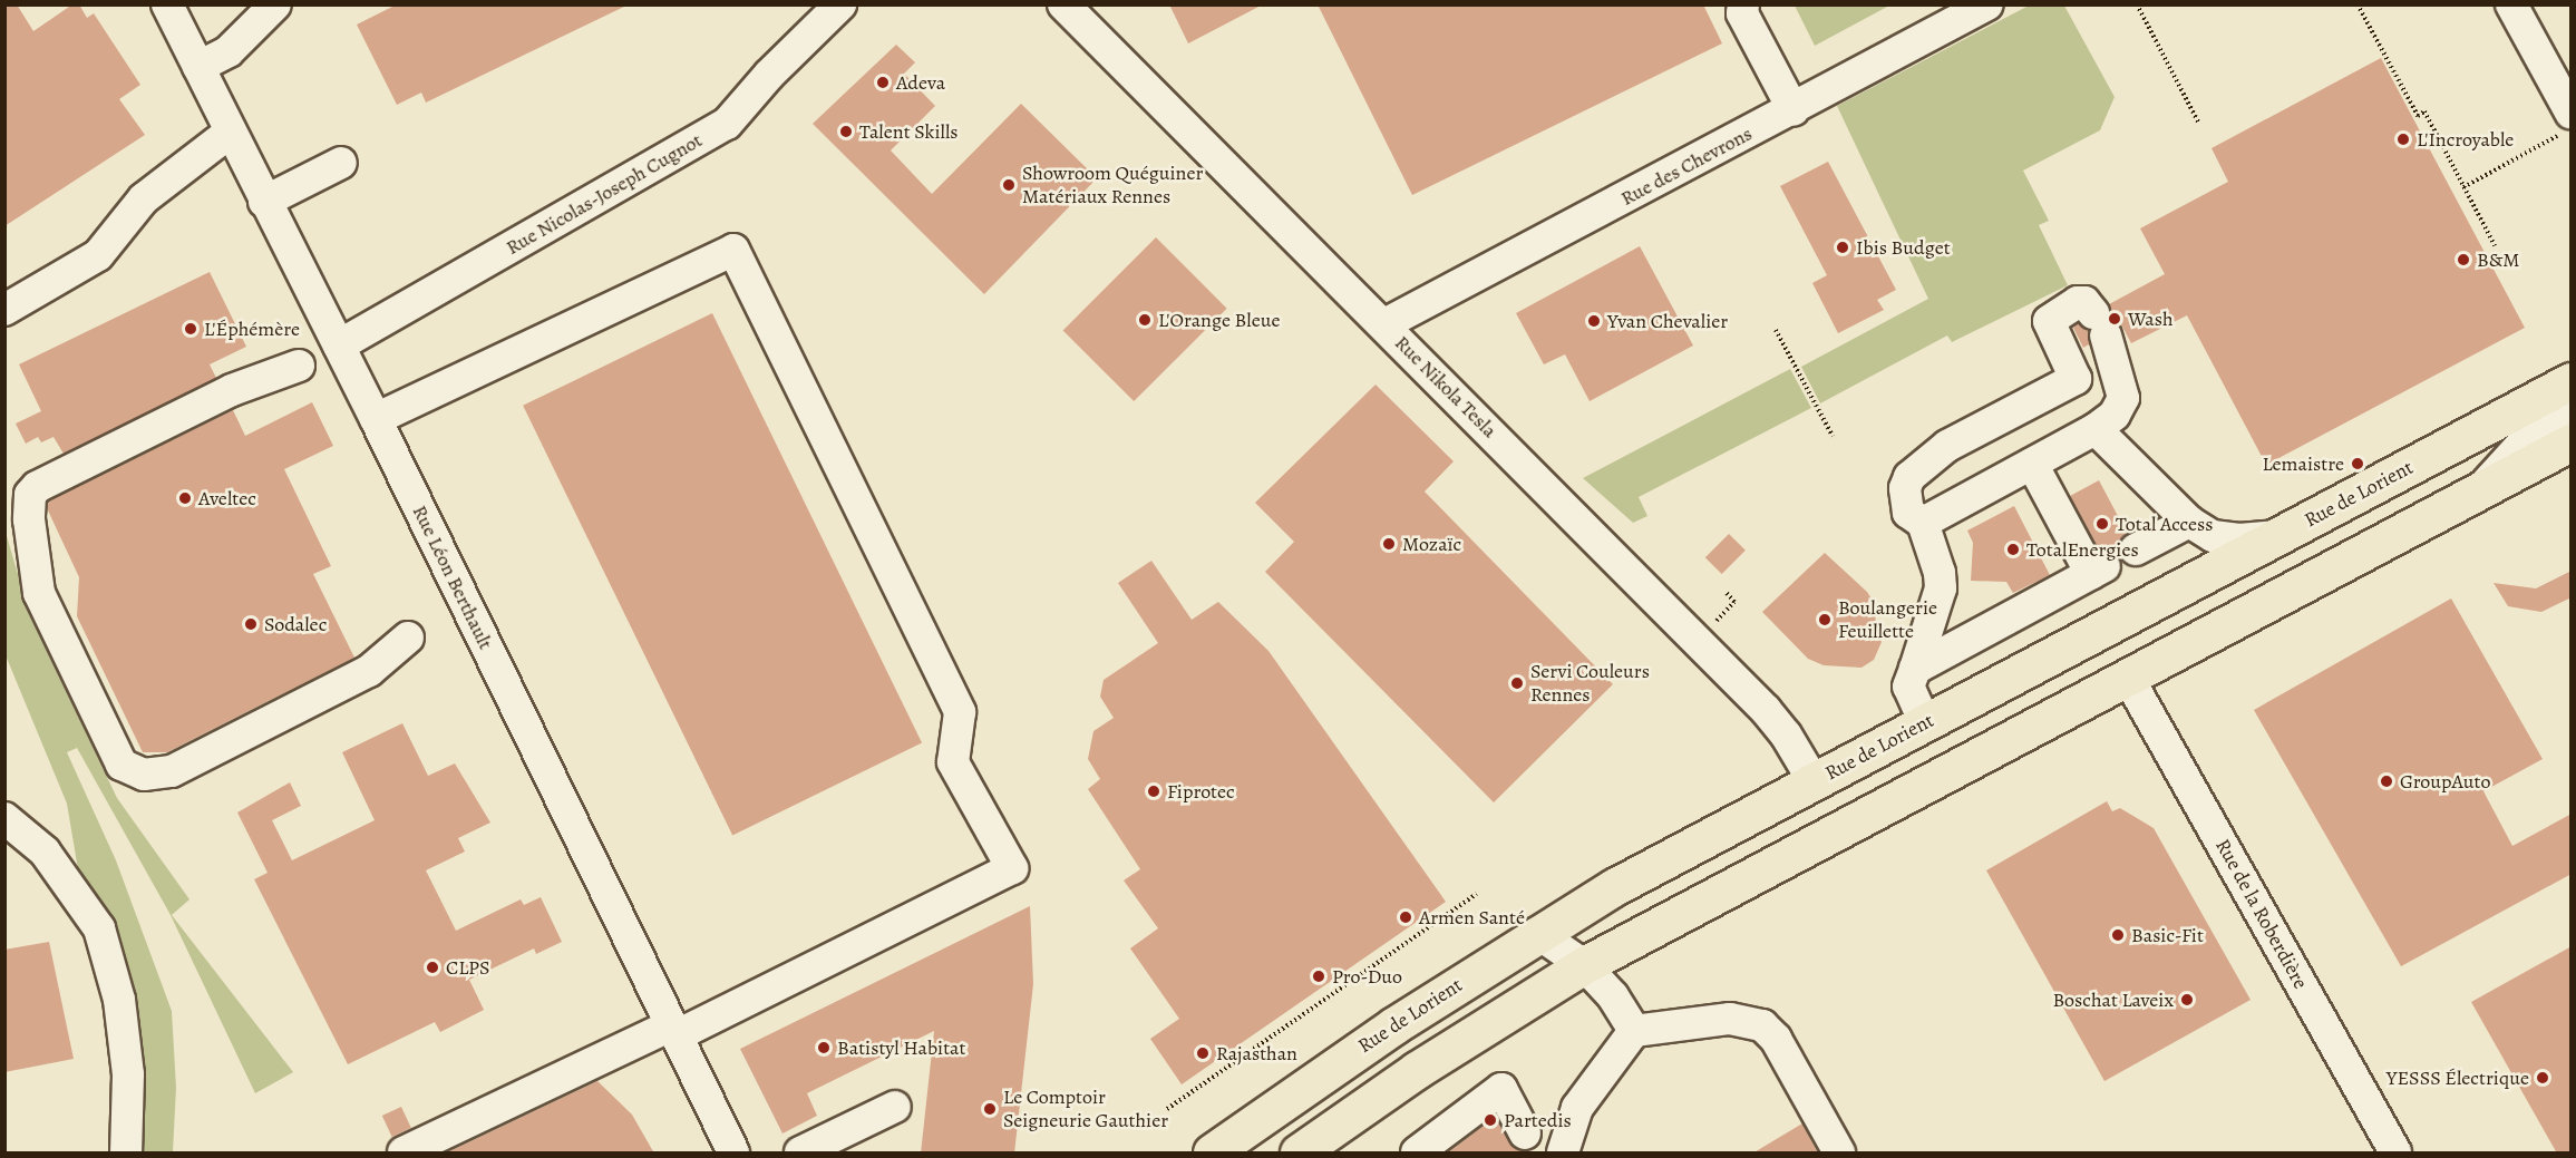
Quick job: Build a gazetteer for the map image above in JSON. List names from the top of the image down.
{
  "streets": {
    "main road": ["Rue de Lorient"],
    "street": [
      "Rue des Chevrons",
      "Rue Nicolas-Joseph Cugnot",
      "Rue Nikola Tesla",
      "Rue Léon Berthault",
      "Rue de la Roberdière"
    ]
  },
  "crossings": [
    ["Rue des Chevrons", "Rue Nikola Tesla"],
    ["Rue Nicolas-Joseph Cugnot", "Rue Léon Berthault"],
    ["Rue Nikola Tesla", "Rue de Lorient"]
  ],
  "places": [
    "Adeva",
    "Talent Skills",
    "L'Incroyable",
    "Showroom Quéguiner Matériaux Rennes",
    "Ibis Budget",
    "B&M",
    "Wash",
    "L'Orange Bleue",
    "Yvan Chevalier",
    "L'Éphémère",
    "Lemaistre",
    "Aveltec",
    "Total Access",
    "Mozaïc",
    "TotalEnergies",
    "Boulangerie Feuillette",
    "Sodalec",
    "Servi Couleurs Rennes",
    "GroupAuto",
    "Fiprotec",
    "Armen Santé",
    "Basic-Fit",
    "CLPS",
    "Pro-Duo",
    "Boschat Laveix",
    "Batistyl Habitat",
    "Rajasthan",
    "YESSS Électrique",
    "Le Comptoir Seigneurie Gauthier",
    "Partedis"
  ]
}
